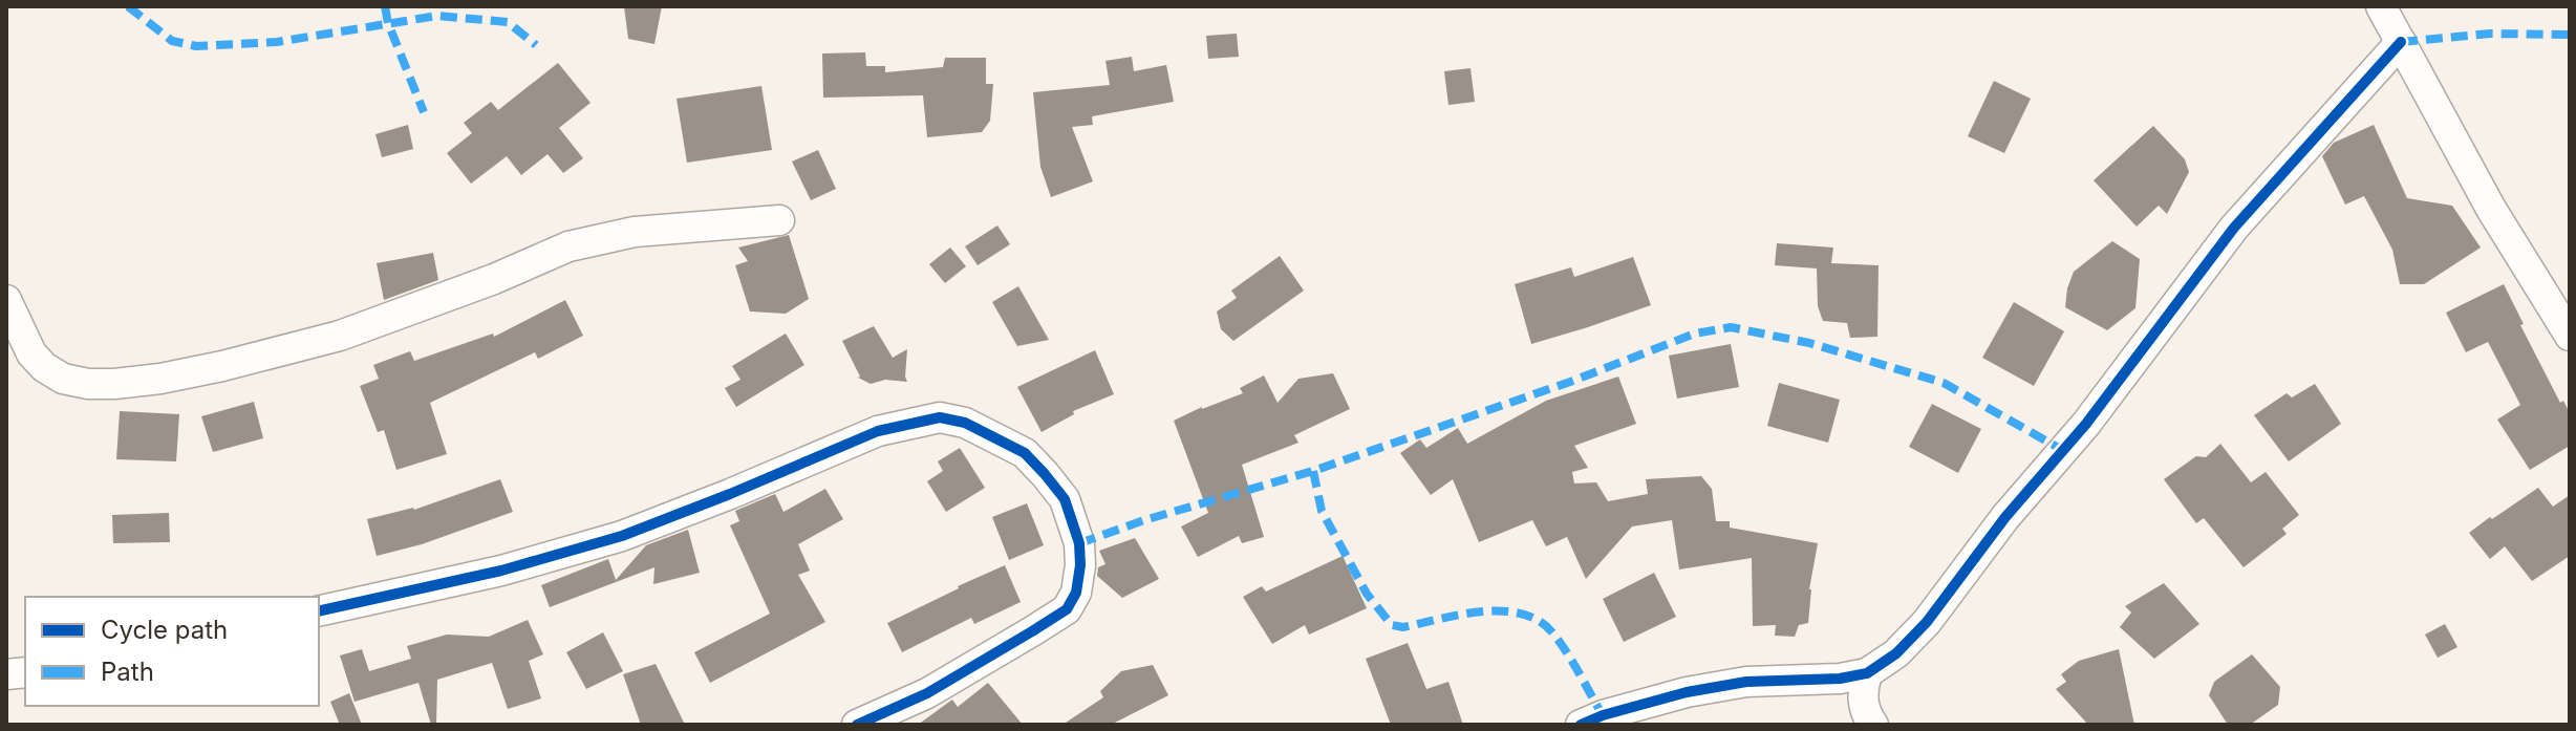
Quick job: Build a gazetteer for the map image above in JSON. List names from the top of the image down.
{
  "legend": ["Cycle path", "Path"]
}
